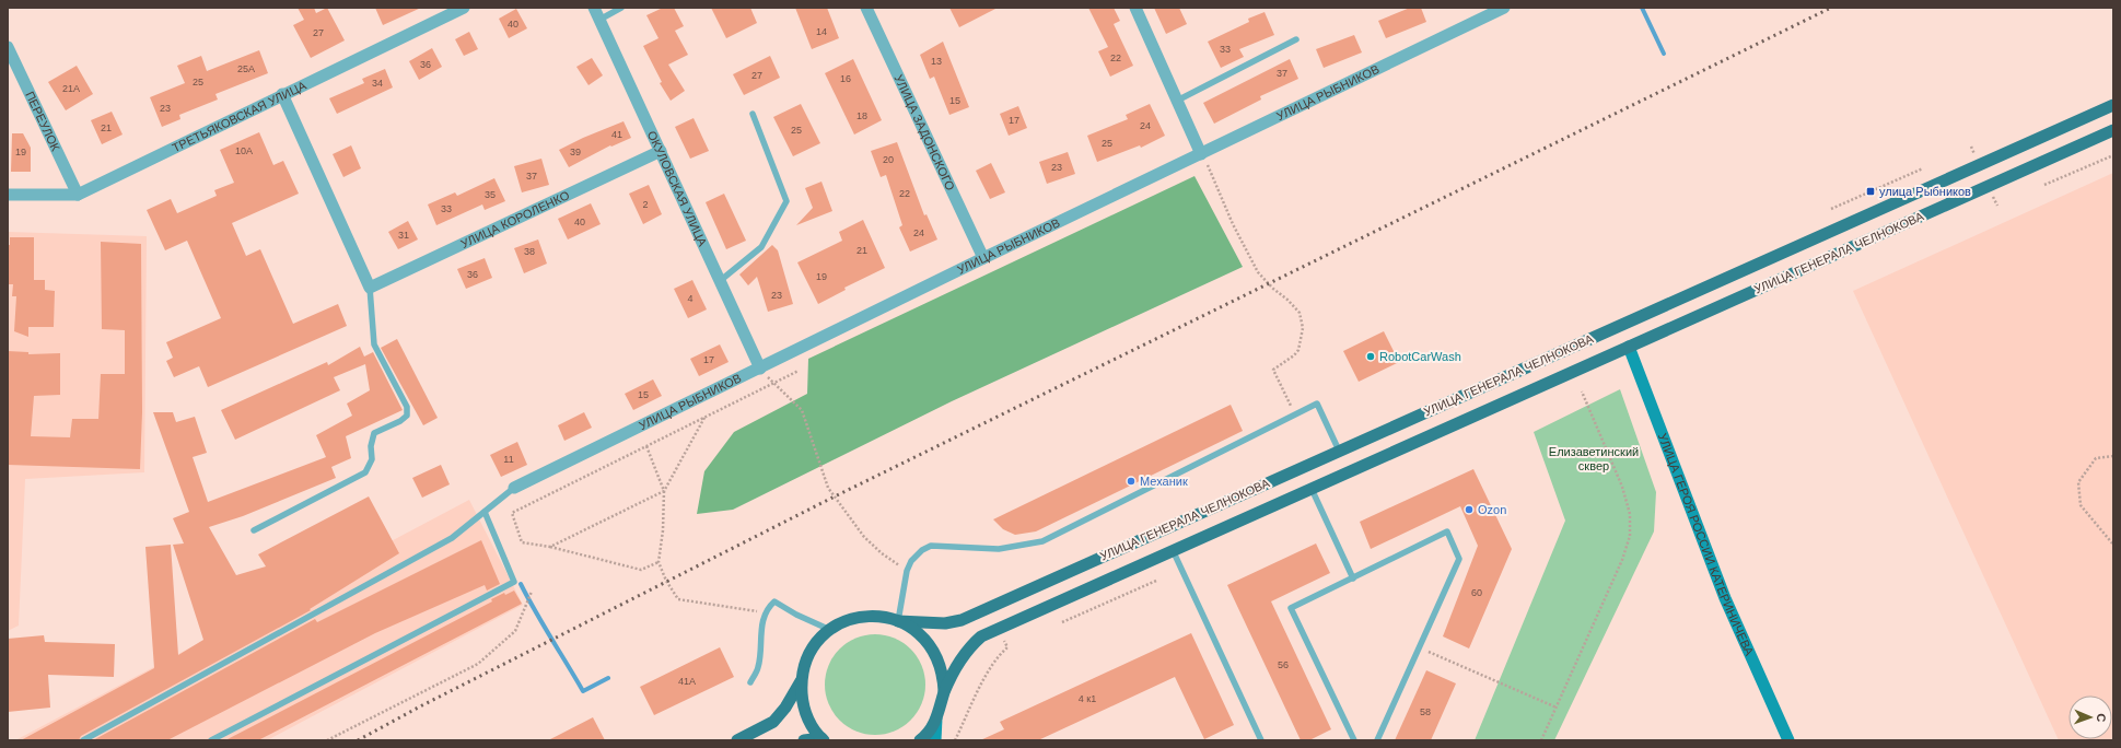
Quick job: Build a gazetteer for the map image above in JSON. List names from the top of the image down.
{
  "streets": {
    "main road": ["УЛИЦА ГЕНЕРАЛА ЧЕЛНОКОВА", "УЛИЦА ГЕРОЯ РОССИИ КАТЕРИНИЧЕВА"],
    "street": [
      "УЛИЦА РЫБНИКОВ",
      "ТРЕТЬЯКОВСКАЯ УЛИЦА",
      "ПЕРЕУЛОК",
      "УЛИЦА ЗАДОНСКОГО",
      "ОКУЛОВСКАЯ УЛИЦА",
      "УЛИЦА КОРОЛЕНКО"
    ]
  },
  "crossings": [
    ["УЛИЦА РЫБНИКОВ", "УЛИЦА ЗАДОНСКОГО"],
    ["УЛИЦА РЫБНИКОВ", "ОКУЛОВСКАЯ УЛИЦА"],
    ["ТРЕТЬЯКОВСКАЯ УЛИЦА", "ПЕРЕУЛОК"],
    ["ОКУЛОВСКАЯ УЛИЦА", "УЛИЦА КОРОЛЕНКО"],
    ["УЛИЦА ГЕНЕРАЛА ЧЕЛНОКОВА", "УЛИЦА ГЕРОЯ РОССИИ КАТЕРИНИЧЕВА"]
  ],
  "parks": ["Елизаветинский сквер"],
  "places": {
    "transit": ["улица Рыбников"],
    "other": ["RobotCarWash", "Механик", "Ozon"]
  },
  "house_numbers": [
    "40",
    "14",
    "27",
    "33",
    "22",
    "13",
    "36",
    "25А",
    "37",
    "27",
    "16",
    "25",
    "34",
    "21А",
    "15",
    "23",
    "18",
    "17",
    "24",
    "21",
    "25",
    "41",
    "25",
    "10А",
    "19",
    "39",
    "20",
    "23",
    "37",
    "22",
    "35",
    "2",
    "33",
    "40",
    "24",
    "31",
    "21",
    "38",
    "36",
    "19",
    "23",
    "4",
    "17",
    "15",
    "11",
    "60",
    "56",
    "41А",
    "4 к1",
    "58"
  ],
  "north": "right"
}
